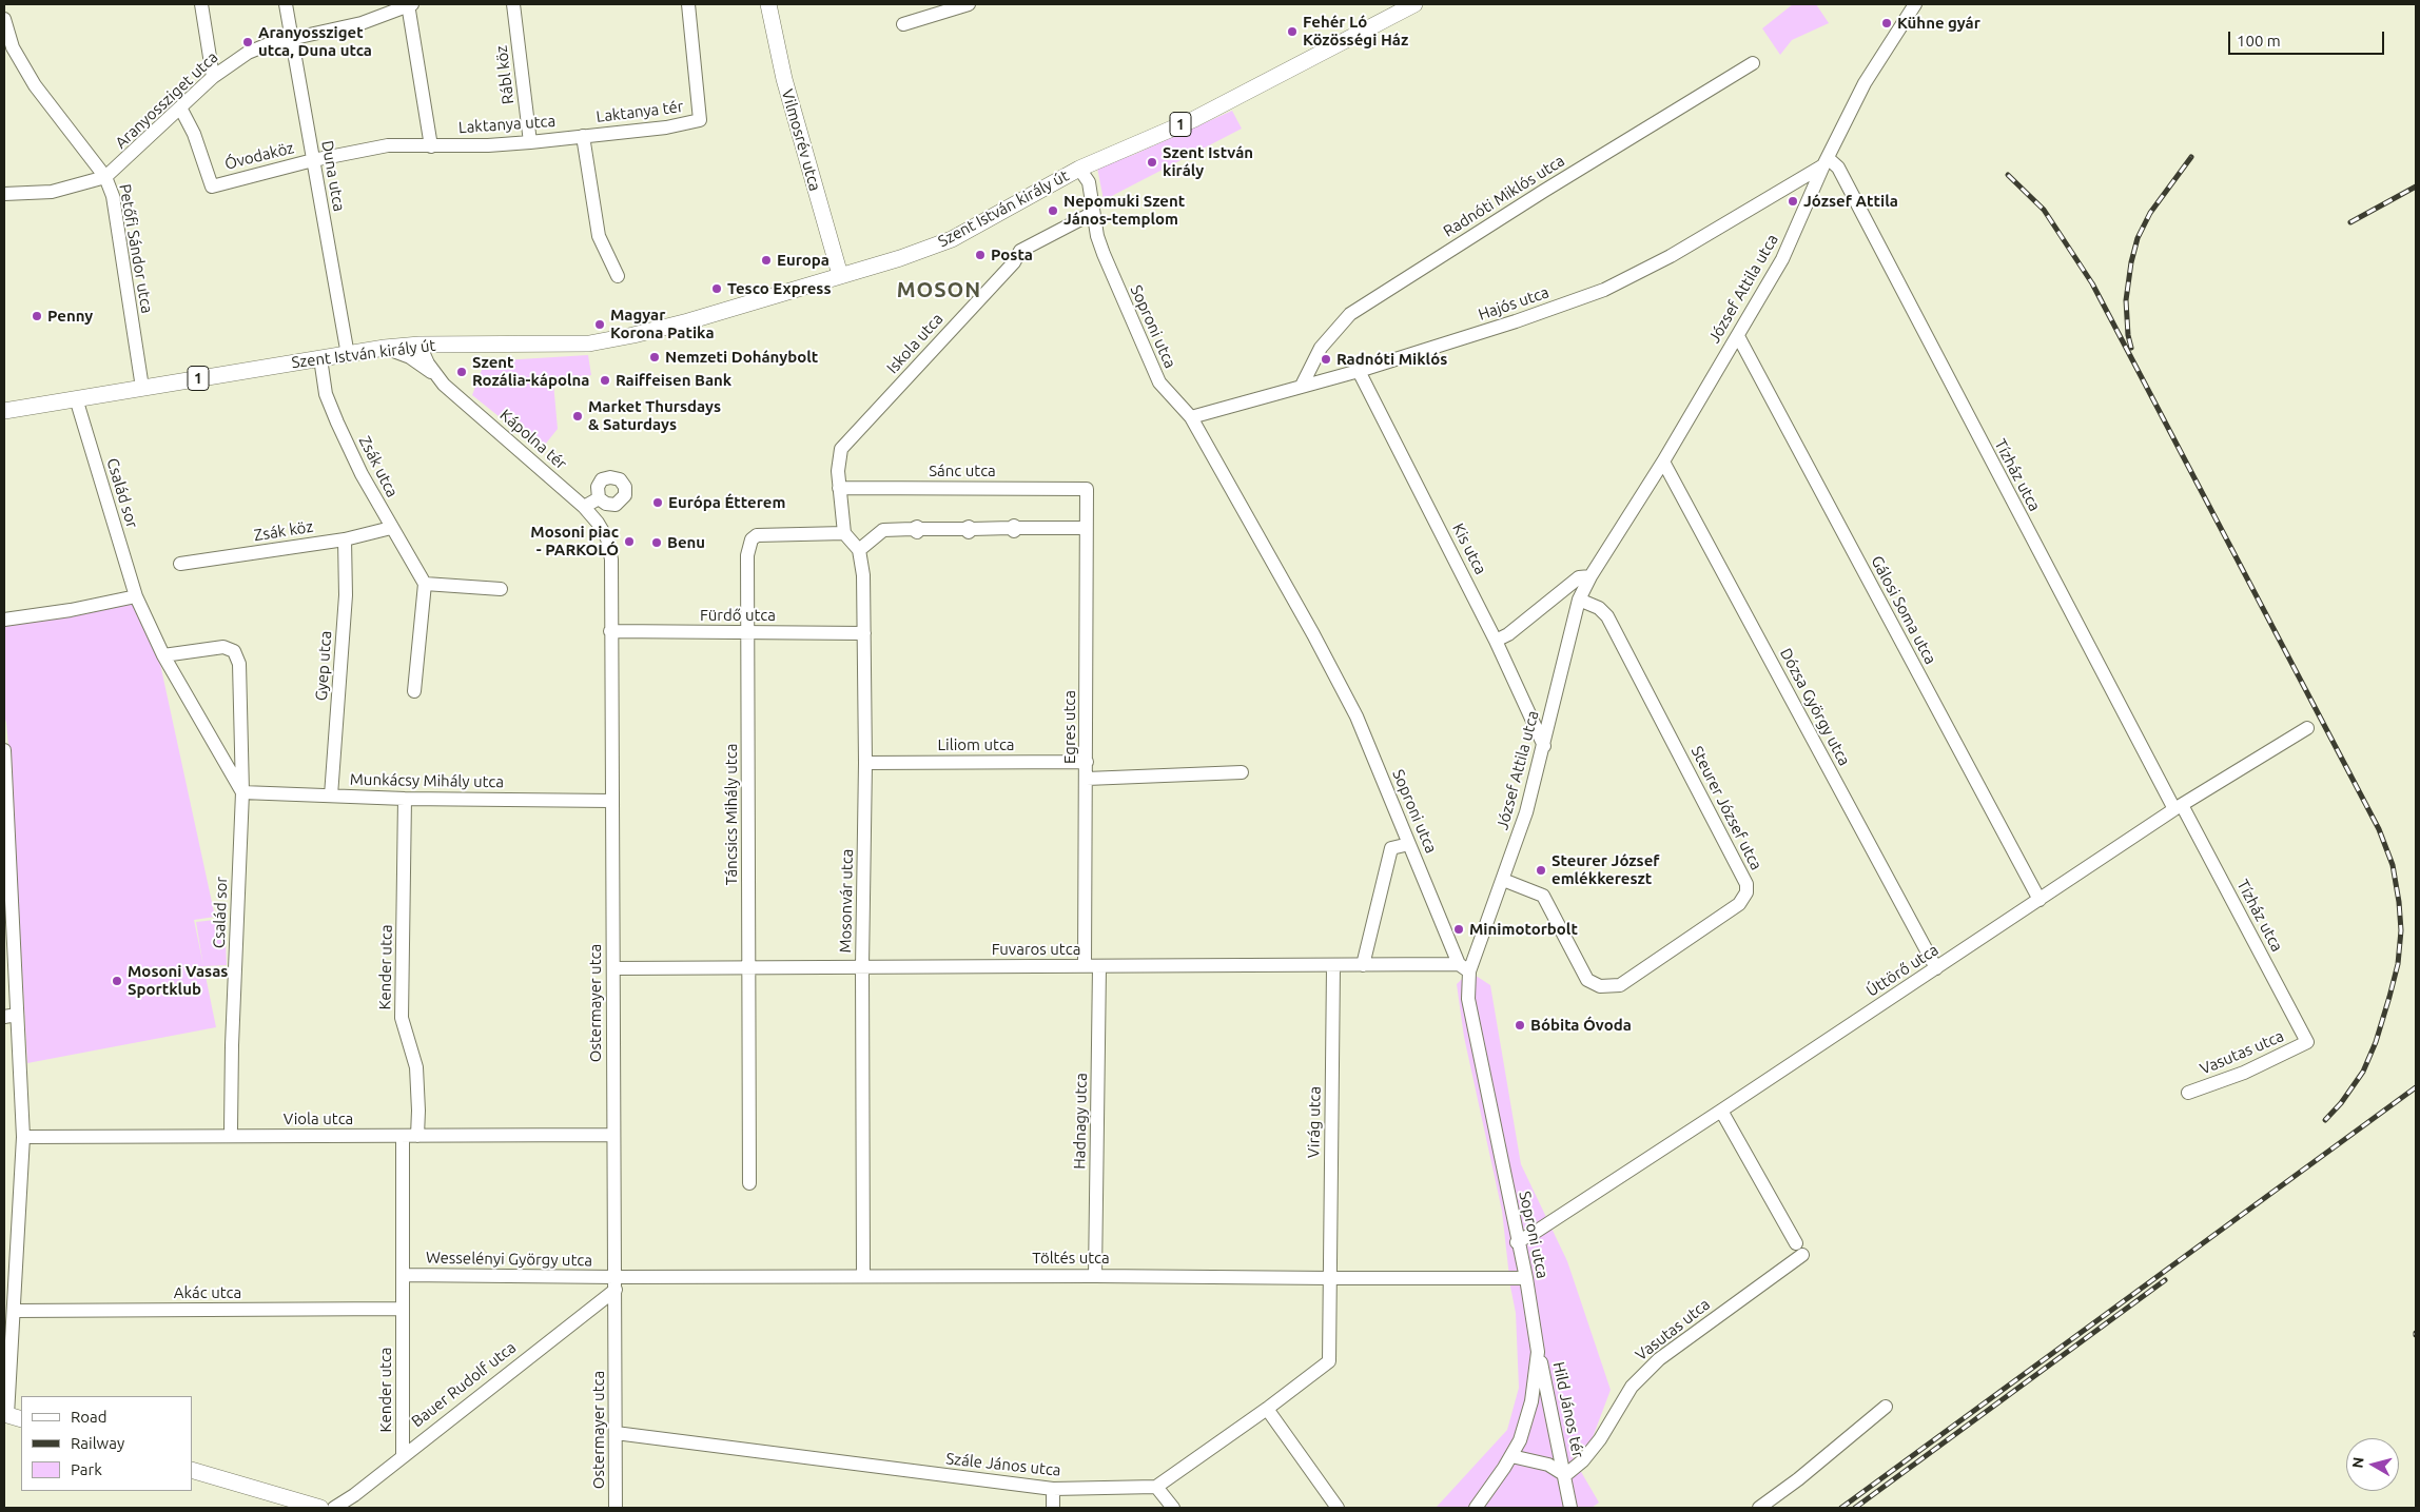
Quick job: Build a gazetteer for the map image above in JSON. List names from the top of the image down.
{
  "streets": {
    "main road": ["1", "Vilmosrév utca", "Szent István király út"],
    "street": [
      "Rábl köz",
      "Aranyossziget utca",
      "Laktanya tér",
      "Laktanya utca",
      "Óvodaköz",
      "Duna utca",
      "Radnóti Miklós utca",
      "Petőfi Sándor utca",
      "József Attila utca",
      "Hajós utca",
      "Soproni utca",
      "Iskola utca",
      "Kápolna tér",
      "Zsák utca",
      "Sánc utca",
      "Tízház utca",
      "Család sor",
      "Zsák köz",
      "Kis utca",
      "Gálosi Soma utca",
      "Fürdő utca",
      "Gyep utca",
      "Dózsa György utca",
      "Egres utca",
      "Liliom utca",
      "Munkácsy Mihály utca",
      "Steurer József utca",
      "Táncsics Mihály utca",
      "Mosonvár utca",
      "Fuvaros utca",
      "Kender utca",
      "Úttörő utca",
      "Ostermayer utca",
      "Vasutas utca",
      "Viola utca",
      "Hadnagy utca",
      "Virág utca",
      "Töltés utca",
      "Wesselényi György utca",
      "Akác utca",
      "Bauer Rudolf utca",
      "Hild János tér",
      "Szále János utca"
    ]
  },
  "crossings": [
    ["Rábl köz", "Laktanya utca"],
    ["Aranyossziget utca", "Óvodaköz"],
    ["Aranyossziget utca", "Duna utca"],
    ["Aranyossziget utca", "Petőfi Sándor utca"],
    ["Laktanya tér", "Laktanya utca"],
    ["Laktanya utca", "Óvodaköz"],
    ["Vilmosrév utca", "Szent István király út"],
    ["Óvodaköz", "Duna utca"],
    ["Duna utca", "Szent István király út"],
    ["Radnóti Miklós utca", "Hajós utca"],
    ["Szent István király út", "Petőfi Sándor utca"],
    ["Szent István király út", "Soproni utca"],
    ["Szent István király út", "Kápolna tér"],
    ["Szent István király út", "Zsák utca"],
    ["Szent István király út", "Család sor"],
    ["József Attila utca", "Hajós utca"],
    ["József Attila utca", "Soproni utca"],
    ["József Attila utca", "Tízház utca"],
    ["József Attila utca", "Kis utca"],
    ["József Attila utca", "Gálosi Soma utca"],
    ["József Attila utca", "Dózsa György utca"],
    ["József Attila utca", "Steurer József utca"],
    ["József Attila utca", "Fuvaros utca"],
    ["Hajós utca", "Soproni utca"],
    ["Hajós utca", "Tízház utca"],
    ["Hajós utca", "Kis utca"],
    ["Soproni utca", "Iskola utca"],
    ["Soproni utca", "Fuvaros utca"],
    ["Soproni utca", "Úttörő utca"],
    ["Soproni utca", "Töltés utca"],
    ["Soproni utca", "Hild János tér"],
    ["Iskola utca", "Sánc utca"],
    ["Iskola utca", "Táncsics Mihály utca"],
    ["Kápolna tér", "Ostermayer utca"],
    ["Zsák utca", "Zsák köz"],
    ["Sánc utca", "Egres utca"],
    ["Tízház utca", "Úttörő utca"],
    ["Tízház utca", "Vasutas utca"],
    ["Család sor", "Munkácsy Mihály utca"],
    ["Zsák köz", "Gyep utca"],
    ["Gálosi Soma utca", "Úttörő utca"],
    ["Fürdő utca", "Táncsics Mihály utca"],
    ["Fürdő utca", "Mosonvár utca"],
    ["Fürdő utca", "Ostermayer utca"],
    ["Gyep utca", "Munkácsy Mihály utca"],
    ["Dózsa György utca", "Úttörő utca"],
    ["Egres utca", "Liliom utca"],
    ["Egres utca", "Fuvaros utca"],
    ["Liliom utca", "Mosonvár utca"],
    ["Munkácsy Mihály utca", "Kender utca"],
    ["Munkácsy Mihály utca", "Ostermayer utca"],
    ["Táncsics Mihály utca", "Fuvaros utca"],
    ["Mosonvár utca", "Fuvaros utca"],
    ["Mosonvár utca", "Töltés utca"],
    ["Fuvaros utca", "Ostermayer utca"],
    ["Fuvaros utca", "Hadnagy utca"],
    ["Fuvaros utca", "Virág utca"],
    ["Kender utca", "Viola utca"],
    ["Kender utca", "Wesselényi György utca"],
    ["Kender utca", "Akác utca"],
    ["Kender utca", "Bauer Rudolf utca"],
    ["Úttörő utca", "Vasutas utca"],
    ["Ostermayer utca", "Viola utca"],
    ["Ostermayer utca", "Töltés utca"],
    ["Ostermayer utca", "Wesselényi György utca"],
    ["Ostermayer utca", "Bauer Rudolf utca"],
    ["Ostermayer utca", "Szále János utca"],
    ["Vasutas utca", "Hild János tér"],
    ["Hadnagy utca", "Töltés utca"],
    ["Virág utca", "Töltés utca"],
    ["Töltés utca", "Wesselényi György utca"],
    ["Töltés utca", "Bauer Rudolf utca"],
    ["Wesselényi György utca", "Bauer Rudolf utca"]
  ],
  "districts": ["MOSON"],
  "places": [
    "Kühne gyár",
    "Fehér Ló Közösségi Ház",
    "Aranyossziget utca, Duna utca",
    "Szent István király",
    "József Attila",
    "Nepomuki Szent János-templom",
    "Posta",
    "Europa",
    "Tesco Express",
    "Penny",
    "Magyar Korona Patika",
    "Nemzeti Dohánybolt",
    "Radnóti Miklós",
    "Szent Rozália-kápolna",
    "Raiffeisen Bank",
    "Market Thursdays & Saturdays",
    "Európa Étterem",
    "Mosoni piac - PARKOLÓ",
    "Benu",
    "Steurer József emlékkereszt",
    "Minimotorbolt",
    "Mosoni Vasas Sportklub",
    "Bóbita Óvoda"
  ],
  "legend": ["Road", "Railway", "Park"],
  "scale_bar": "100 m",
  "north": "left"
}
